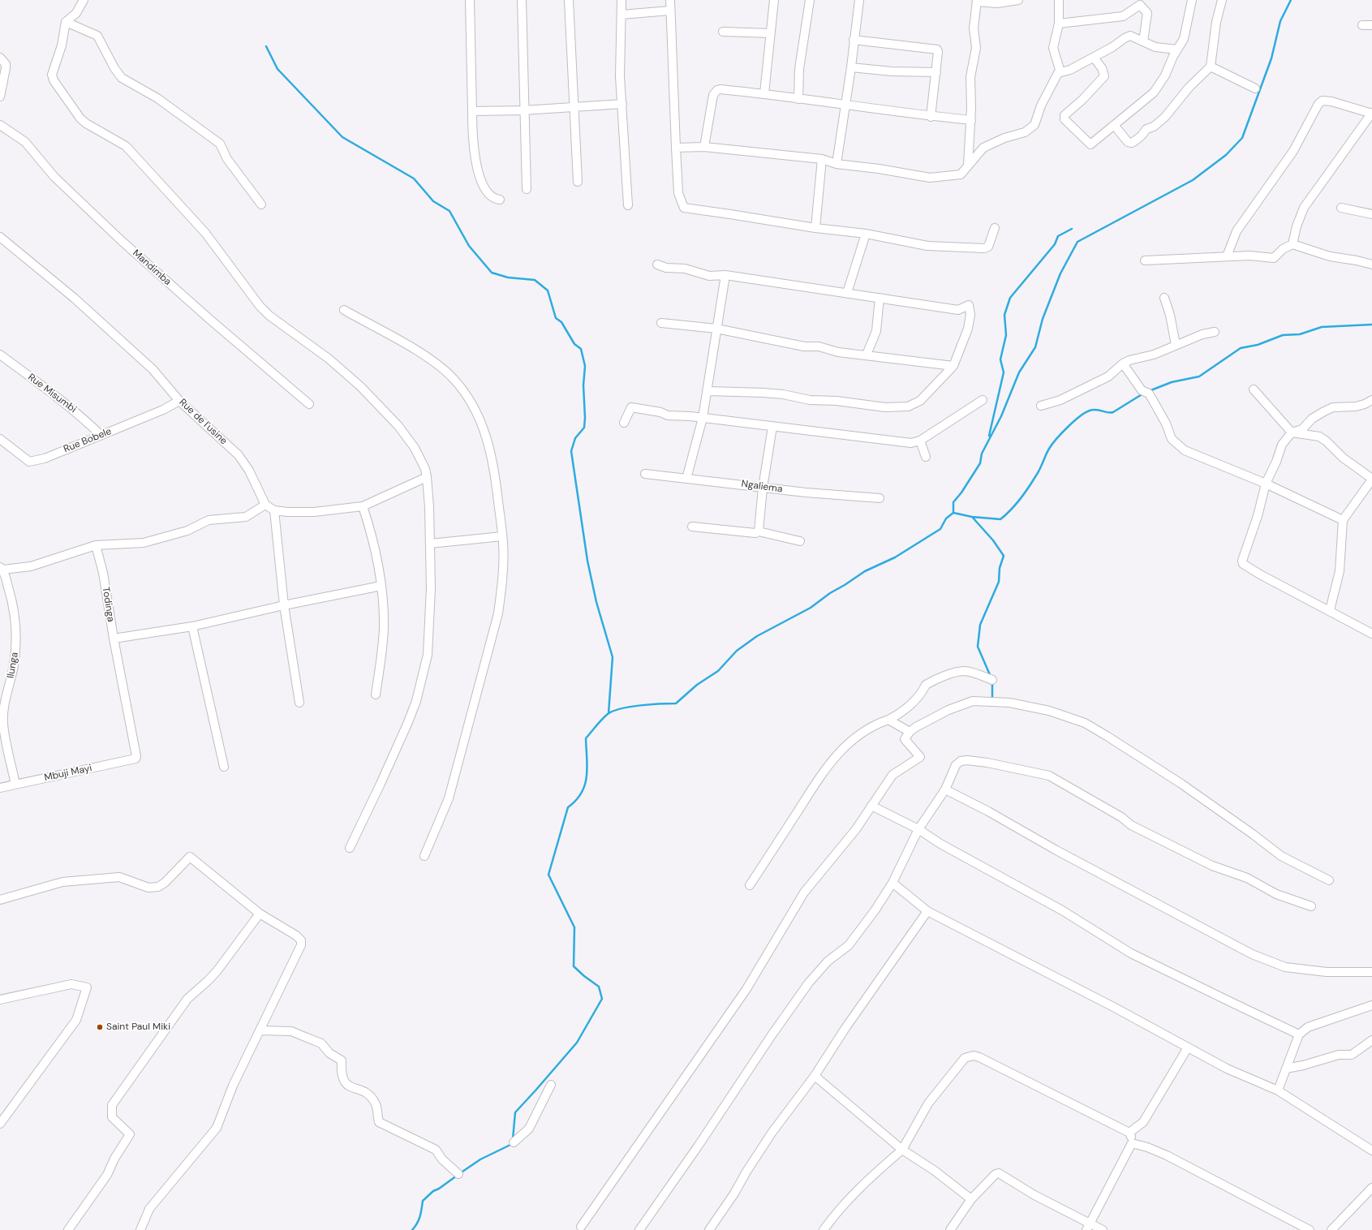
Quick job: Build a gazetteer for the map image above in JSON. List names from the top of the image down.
{
  "streets": {
    "street": [
      "Mandimba",
      "Rue Misumbi",
      "Rue de l'usine",
      "Rue Bobele",
      "Ngaliema",
      "Todinga",
      "Ilunga",
      "Mbuji Mayi"
    ]
  },
  "crossings": [
    ["Rue Misumbi", "Rue Bobele"],
    ["Rue de l'usine", "Rue Bobele"],
    ["Todinga", "Mbuji Mayi"],
    ["Ilunga", "Mbuji Mayi"]
  ],
  "places": ["Saint Paul Miki"]
}
